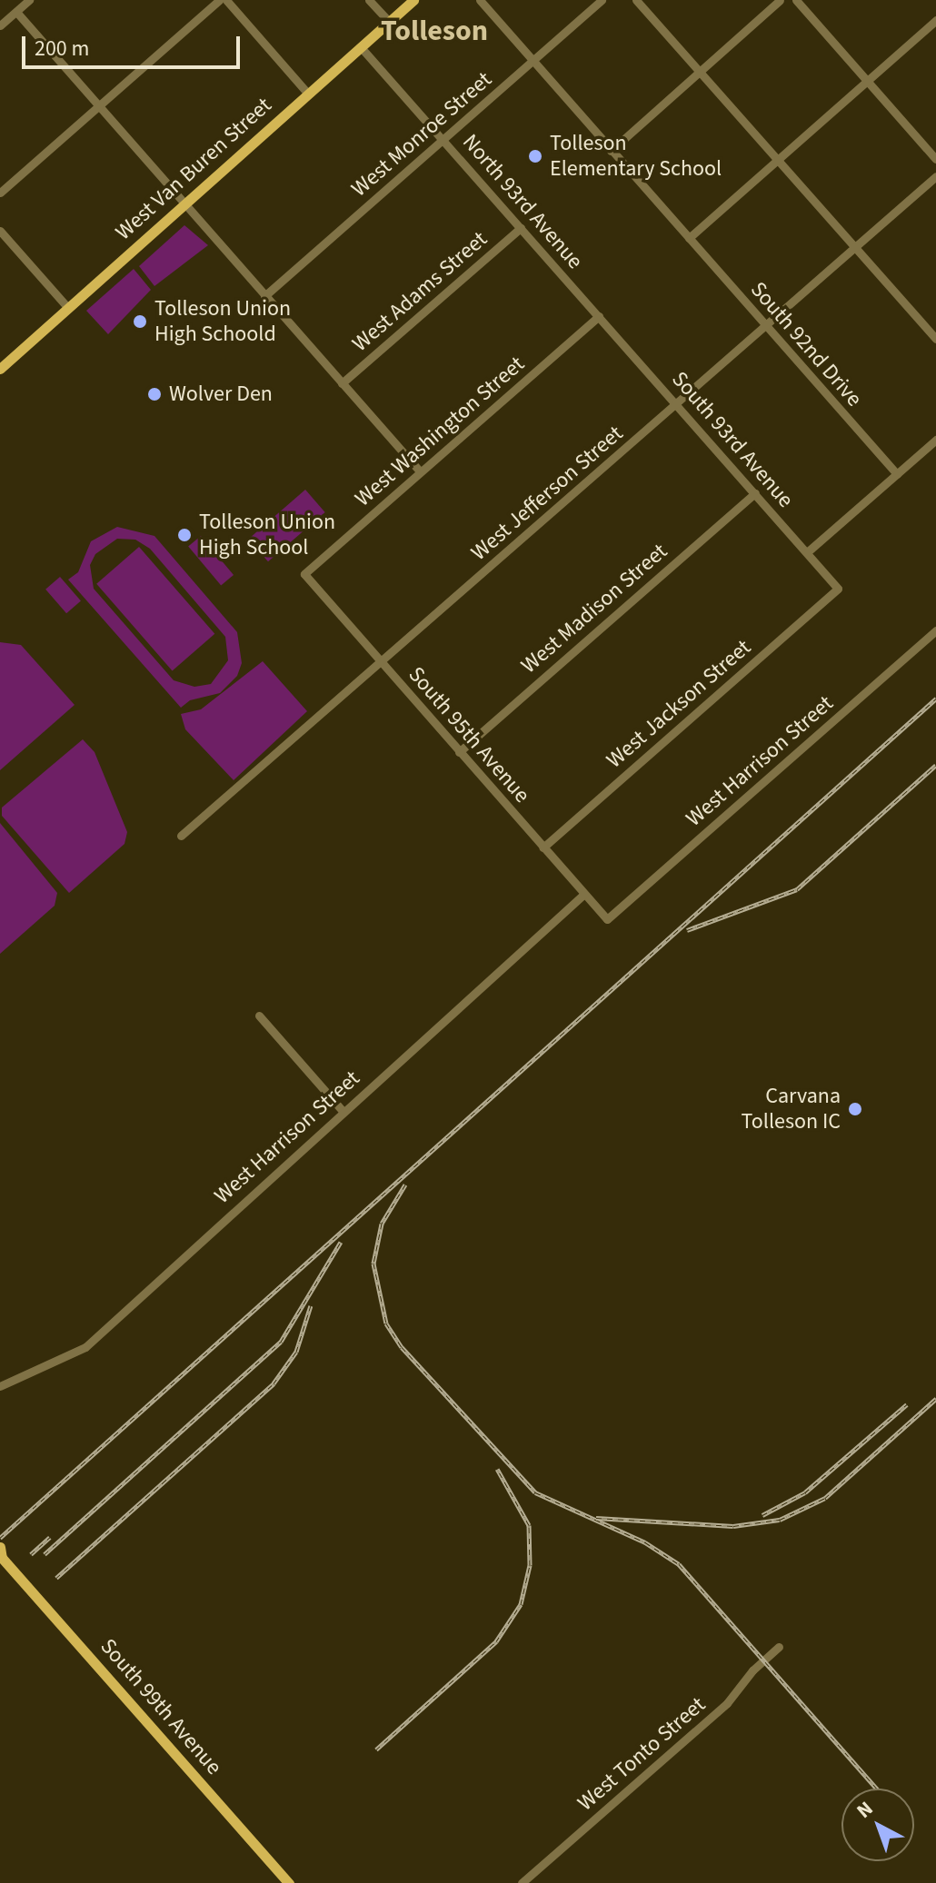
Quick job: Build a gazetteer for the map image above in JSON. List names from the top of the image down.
{
  "streets": {
    "main road": ["West Van Buren Street", "South 99th Avenue"],
    "street": [
      "West Monroe Street",
      "North 93rd Avenue",
      "West Adams Street",
      "South 92nd Drive",
      "West Washington Street",
      "South 93rd Avenue",
      "West Jefferson Street",
      "West Madison Street",
      "West Jackson Street",
      "South 95th Avenue",
      "West Harrison Street",
      "West Tonto Street"
    ]
  },
  "crossings": [
    ["West Monroe Street", "North 93rd Avenue"],
    ["West Monroe Street", "South 92nd Drive"],
    ["West Van Buren Street", "North 93rd Avenue"],
    ["North 93rd Avenue", "West Adams Street"],
    ["North 93rd Avenue", "West Washington Street"],
    ["North 93rd Avenue", "South 93rd Avenue"],
    ["South 92nd Drive", "West Jefferson Street"],
    ["West Washington Street", "South 93rd Avenue"],
    ["West Washington Street", "South 95th Avenue"],
    ["South 93rd Avenue", "West Jefferson Street"],
    ["South 93rd Avenue", "West Madison Street"],
    ["South 93rd Avenue", "West Jackson Street"],
    ["West Jefferson Street", "South 95th Avenue"],
    ["West Madison Street", "South 95th Avenue"],
    ["West Jackson Street", "South 95th Avenue"],
    ["South 95th Avenue", "West Harrison Street"]
  ],
  "districts": ["Tolleson"],
  "places": [
    "Tolleson Elementary School",
    "Tolleson Union High Schoold",
    "Wolver Den",
    "Tolleson Union High School",
    "Carvana Tolleson IC"
  ],
  "scale_bar": "200 m",
  "north": "top left"
}
